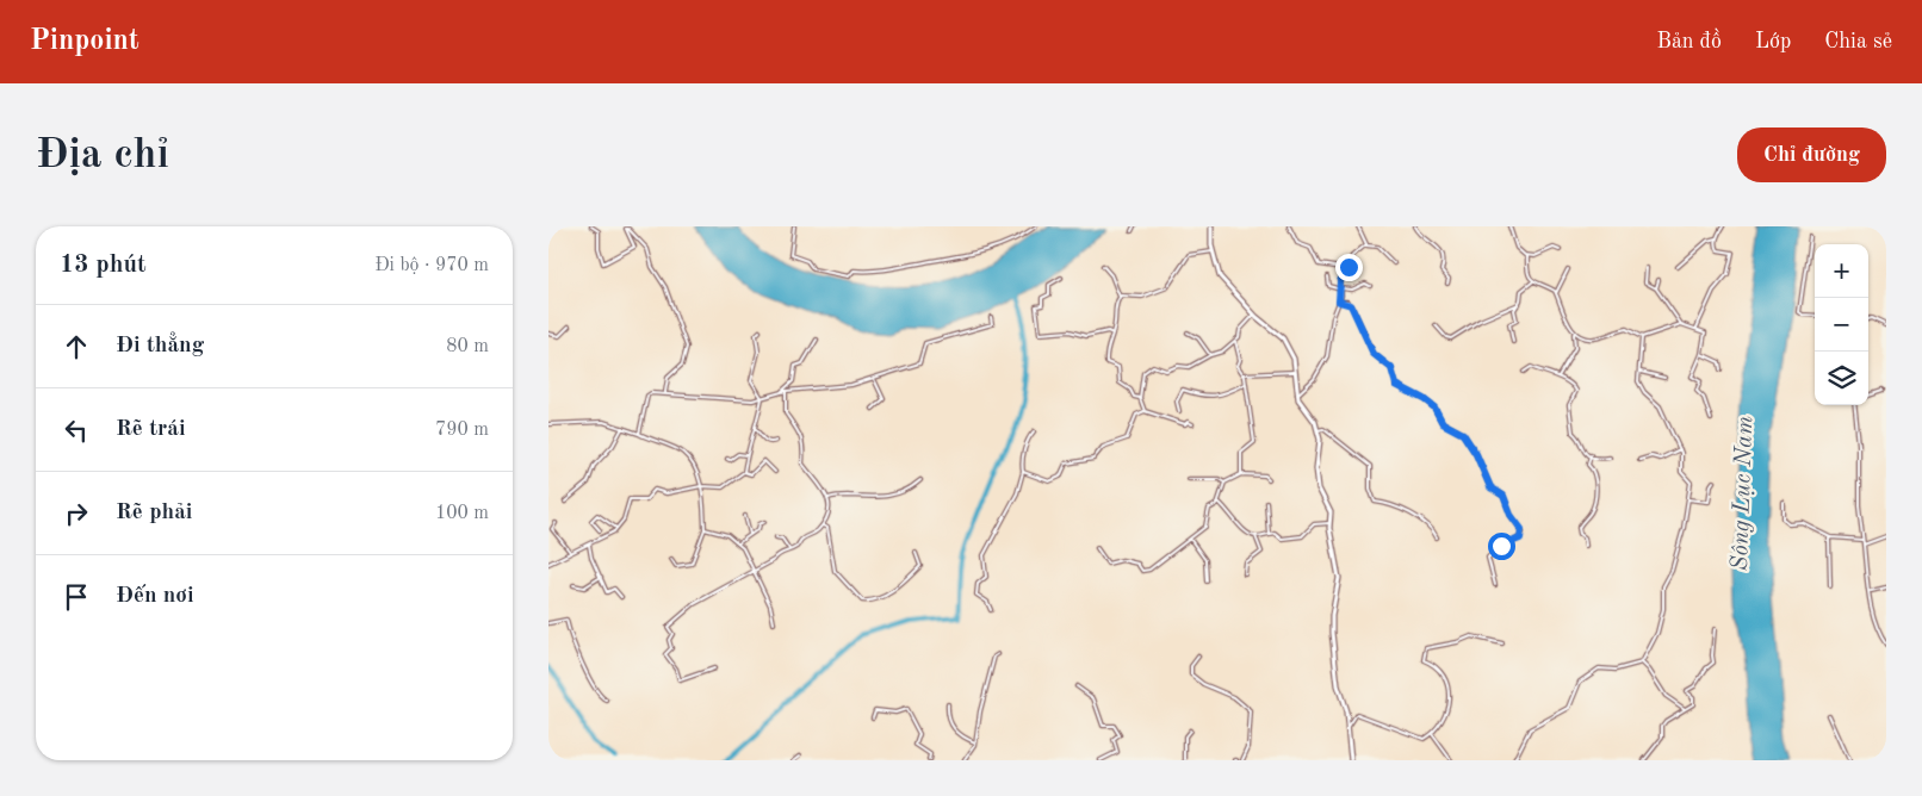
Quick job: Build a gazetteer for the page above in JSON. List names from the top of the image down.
{
  "water": ["Sông Lục Nam"],
  "page": {
    "header": "Pinpoint",
    "nav": ["Bản đồ", "Lớp", "Chia sẻ"],
    "buttons": "Chỉ đường",
    "title": "Địa chỉ",
    "heading": ["13 phút", "Đi bộ · 970 m"],
    "map_buttons": ["+", "−"],
    "list": [
      ["Đi thẳng", "80 m"],
      ["Rẽ trái", "790 m"],
      ["Rẽ phải", "100 m"],
      "Đến nơi"
    ]
  }
}
